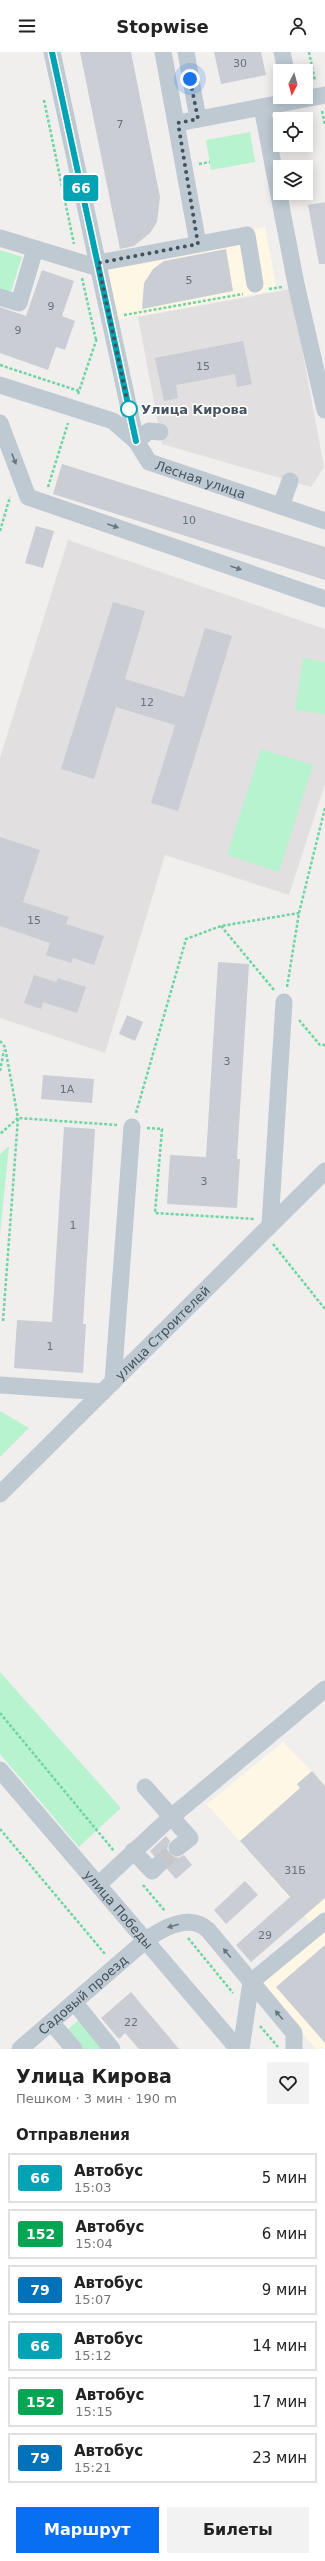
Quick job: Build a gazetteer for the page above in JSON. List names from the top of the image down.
{
  "streets": {
    "street": [
      "Лесная улица",
      "улица Строителей",
      "улица Победы",
      "Садовый проезд"
    ]
  },
  "crossings": [
    ["улица Победы", "Садовый проезд"]
  ],
  "places": ["Улица Кирова"],
  "lines": ["bus line 66"],
  "house_numbers": [
    "30",
    "7",
    "5",
    "9",
    "9",
    "15",
    "10",
    "12",
    "15",
    "3",
    "1А",
    "3",
    "1",
    "1",
    "31Б",
    "29",
    "22"
  ],
  "north": "bottom",
  "page": {
    "header": "Stopwise",
    "on_map": "66",
    "heading": [
      ["Улица Кирова", "Пешком · 3 мин · 190 m"],
      "Отправления"
    ],
    "list": [
      {
        "mark": "66",
        "name": "Автобус",
        "note": "15:03",
        "value": "5 мин"
      },
      {
        "mark": "152",
        "name": "Автобус",
        "note": "15:04",
        "value": "6 мин"
      },
      {
        "mark": "79",
        "name": "Автобус",
        "note": "15:07",
        "value": "9 мин"
      },
      {
        "mark": "66",
        "name": "Автобус",
        "note": "15:12",
        "value": "14 мин"
      },
      {
        "mark": "152",
        "name": "Автобус",
        "note": "15:15",
        "value": "17 мин"
      },
      {
        "mark": "79",
        "name": "Автобус",
        "note": "15:21",
        "value": "23 мин"
      }
    ],
    "buttons": ["Маршрут", "Билеты"]
  }
}
